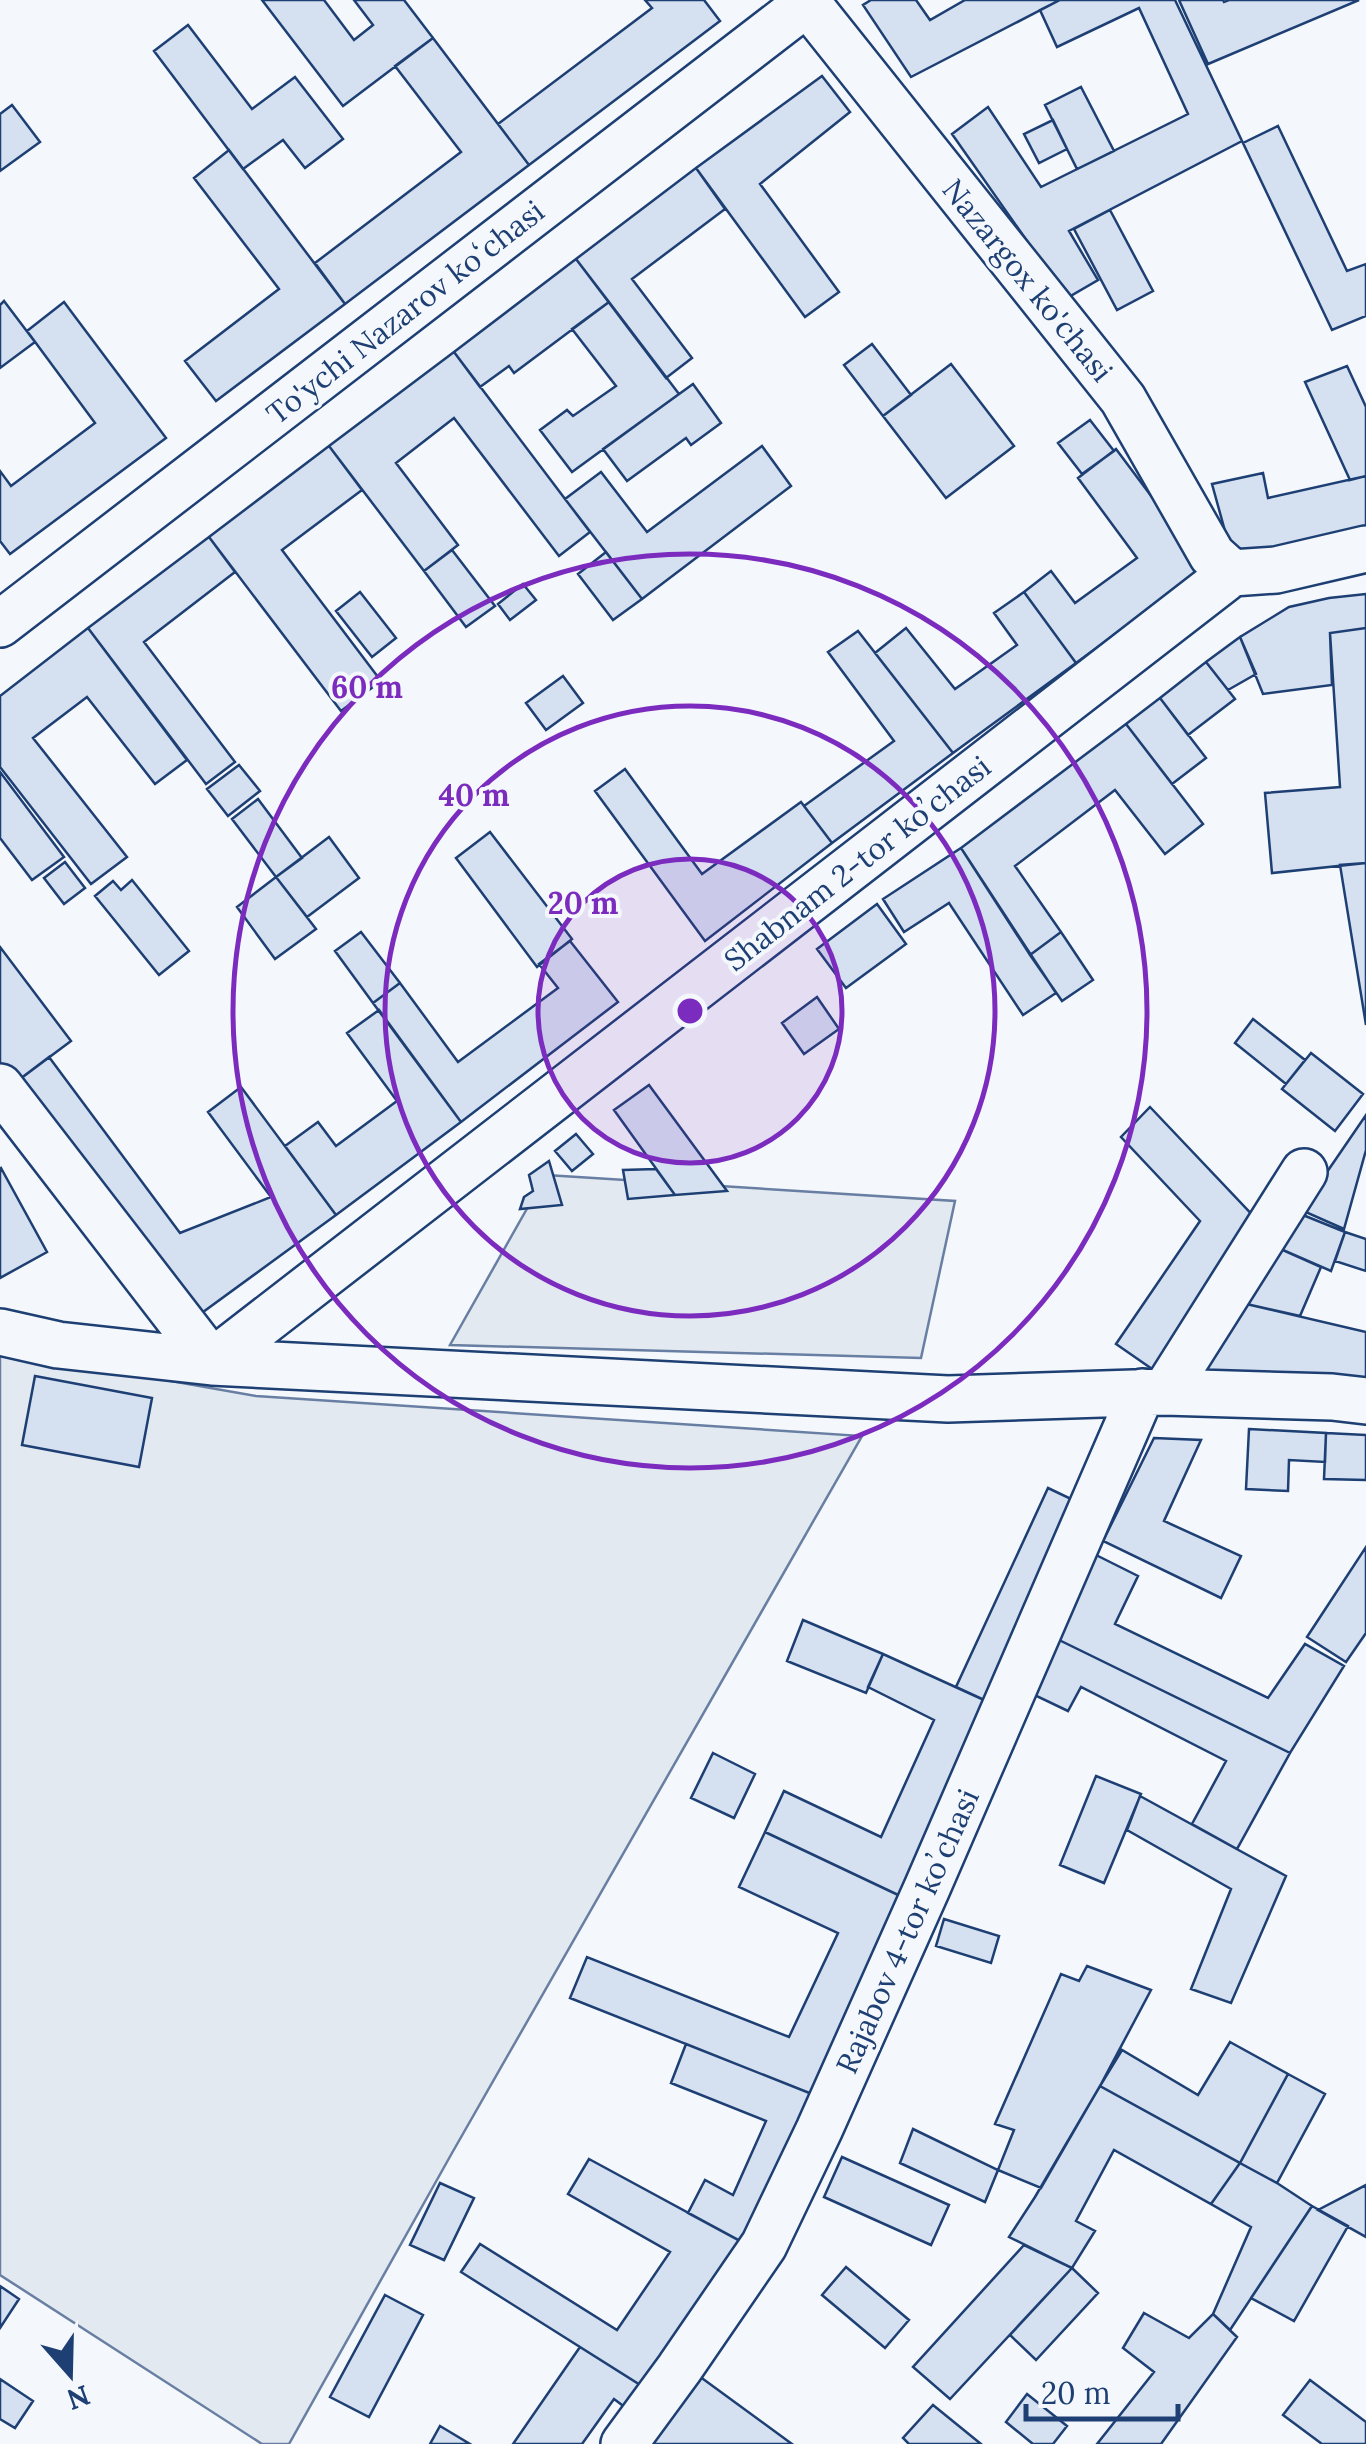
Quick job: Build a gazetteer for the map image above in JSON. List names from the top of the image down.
{
  "streets": {
    "street": [
      "Nazargox ko'chasi",
      "To'ychi Nazarov koʻchasi",
      "Shabnam 2-tor koʼchasi",
      "Rajabov 4-tor koʼchasi"
    ]
  },
  "crossings": [
    ["Nazargox ko'chasi", "To'ychi Nazarov koʻchasi"],
    ["Nazargox ko'chasi", "Shabnam 2-tor koʼchasi"]
  ],
  "scale_bar": "20 m",
  "north": "bottom",
  "rings": ["60 m", "40 m", "20 m"]
}
